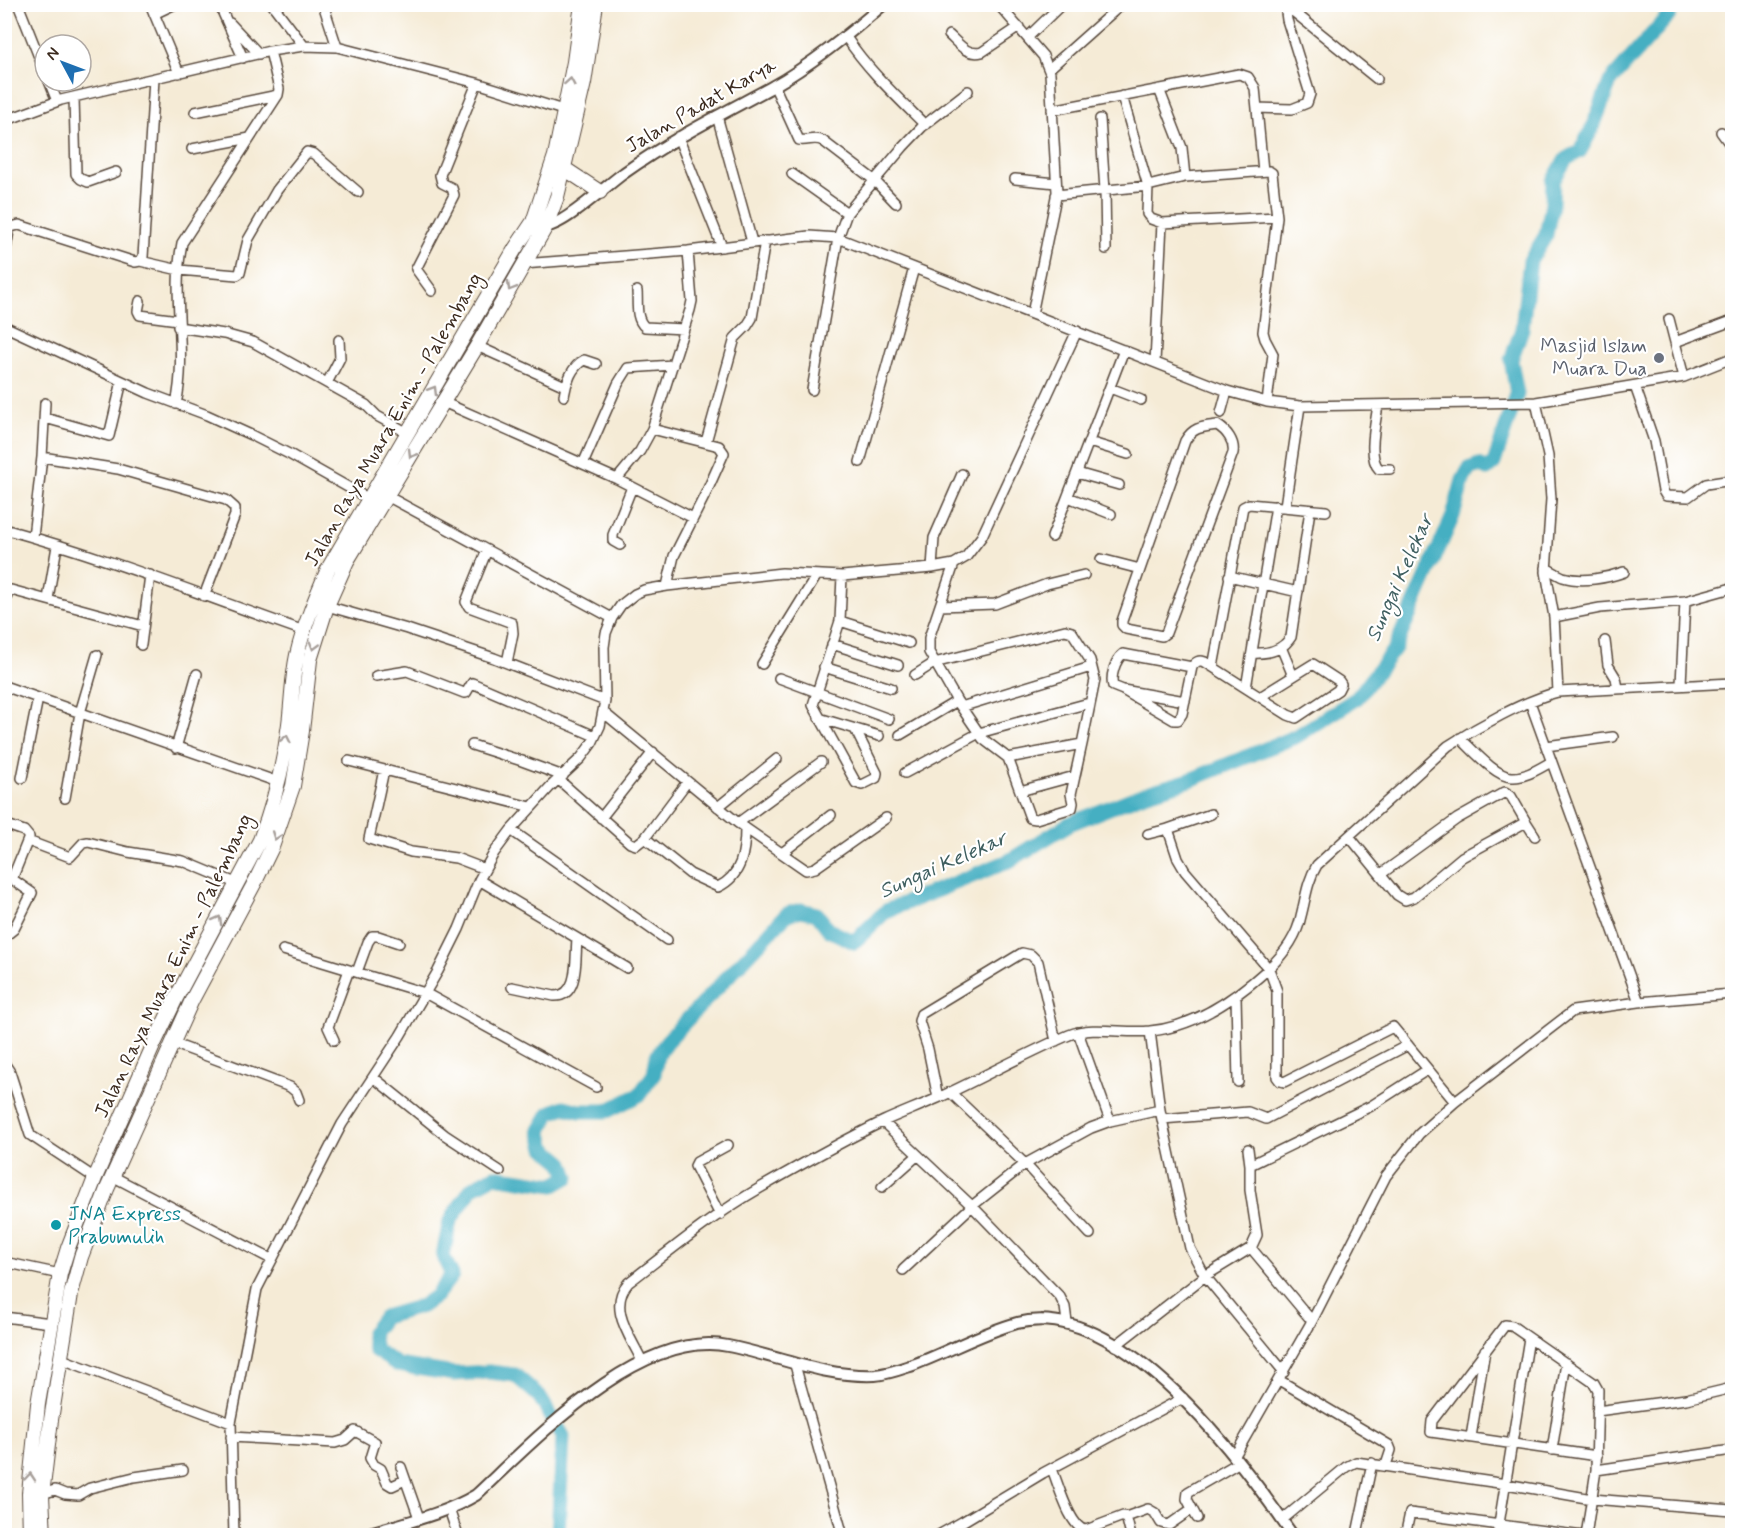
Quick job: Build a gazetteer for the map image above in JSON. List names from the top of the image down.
{
  "streets": {
    "main road": ["Jalan Raya Muara Enim - Palembang"],
    "street": ["Jalan Padat Karya"]
  },
  "crossings": [
    ["Jalan Padat Karya", "Jalan Raya Muara Enim - Palembang"]
  ],
  "water": ["Sungai Kelekar"],
  "places": ["Masjid Islam Muara Dua", "JNA Express Prabumulih"],
  "north": "top left"
}
